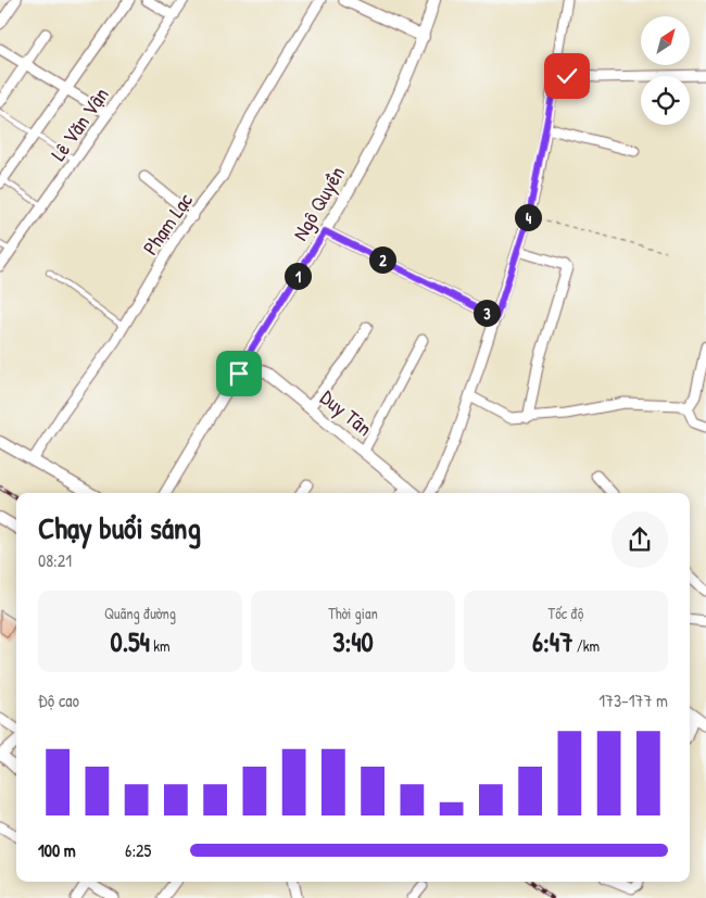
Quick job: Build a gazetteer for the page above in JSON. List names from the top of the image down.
{
  "streets": {
    "street": [
      "Lê Văn Vận",
      "Ngô Quyền",
      "Phạm Lạc",
      "Duy Tân"
    ]
  },
  "crossings": [
    ["Ngô Quyền", "Duy Tân"]
  ],
  "north": "top right",
  "page": {
    "pins": [
      "4",
      "2",
      "1",
      "3"
    ],
    "heading": ["Chạy buổi sáng", "08:21"],
    "stats": [
      ["Quãng đường", "0.54 km"],
      ["Thời gian", "3:40"],
      ["Tốc độ", "6:47 /km"]
    ],
    "chart": ["Độ cao", "173–177 m"],
    "list": [
      {
        "name": "100 m",
        "note": "6:25"
      }
    ]
  }
}
